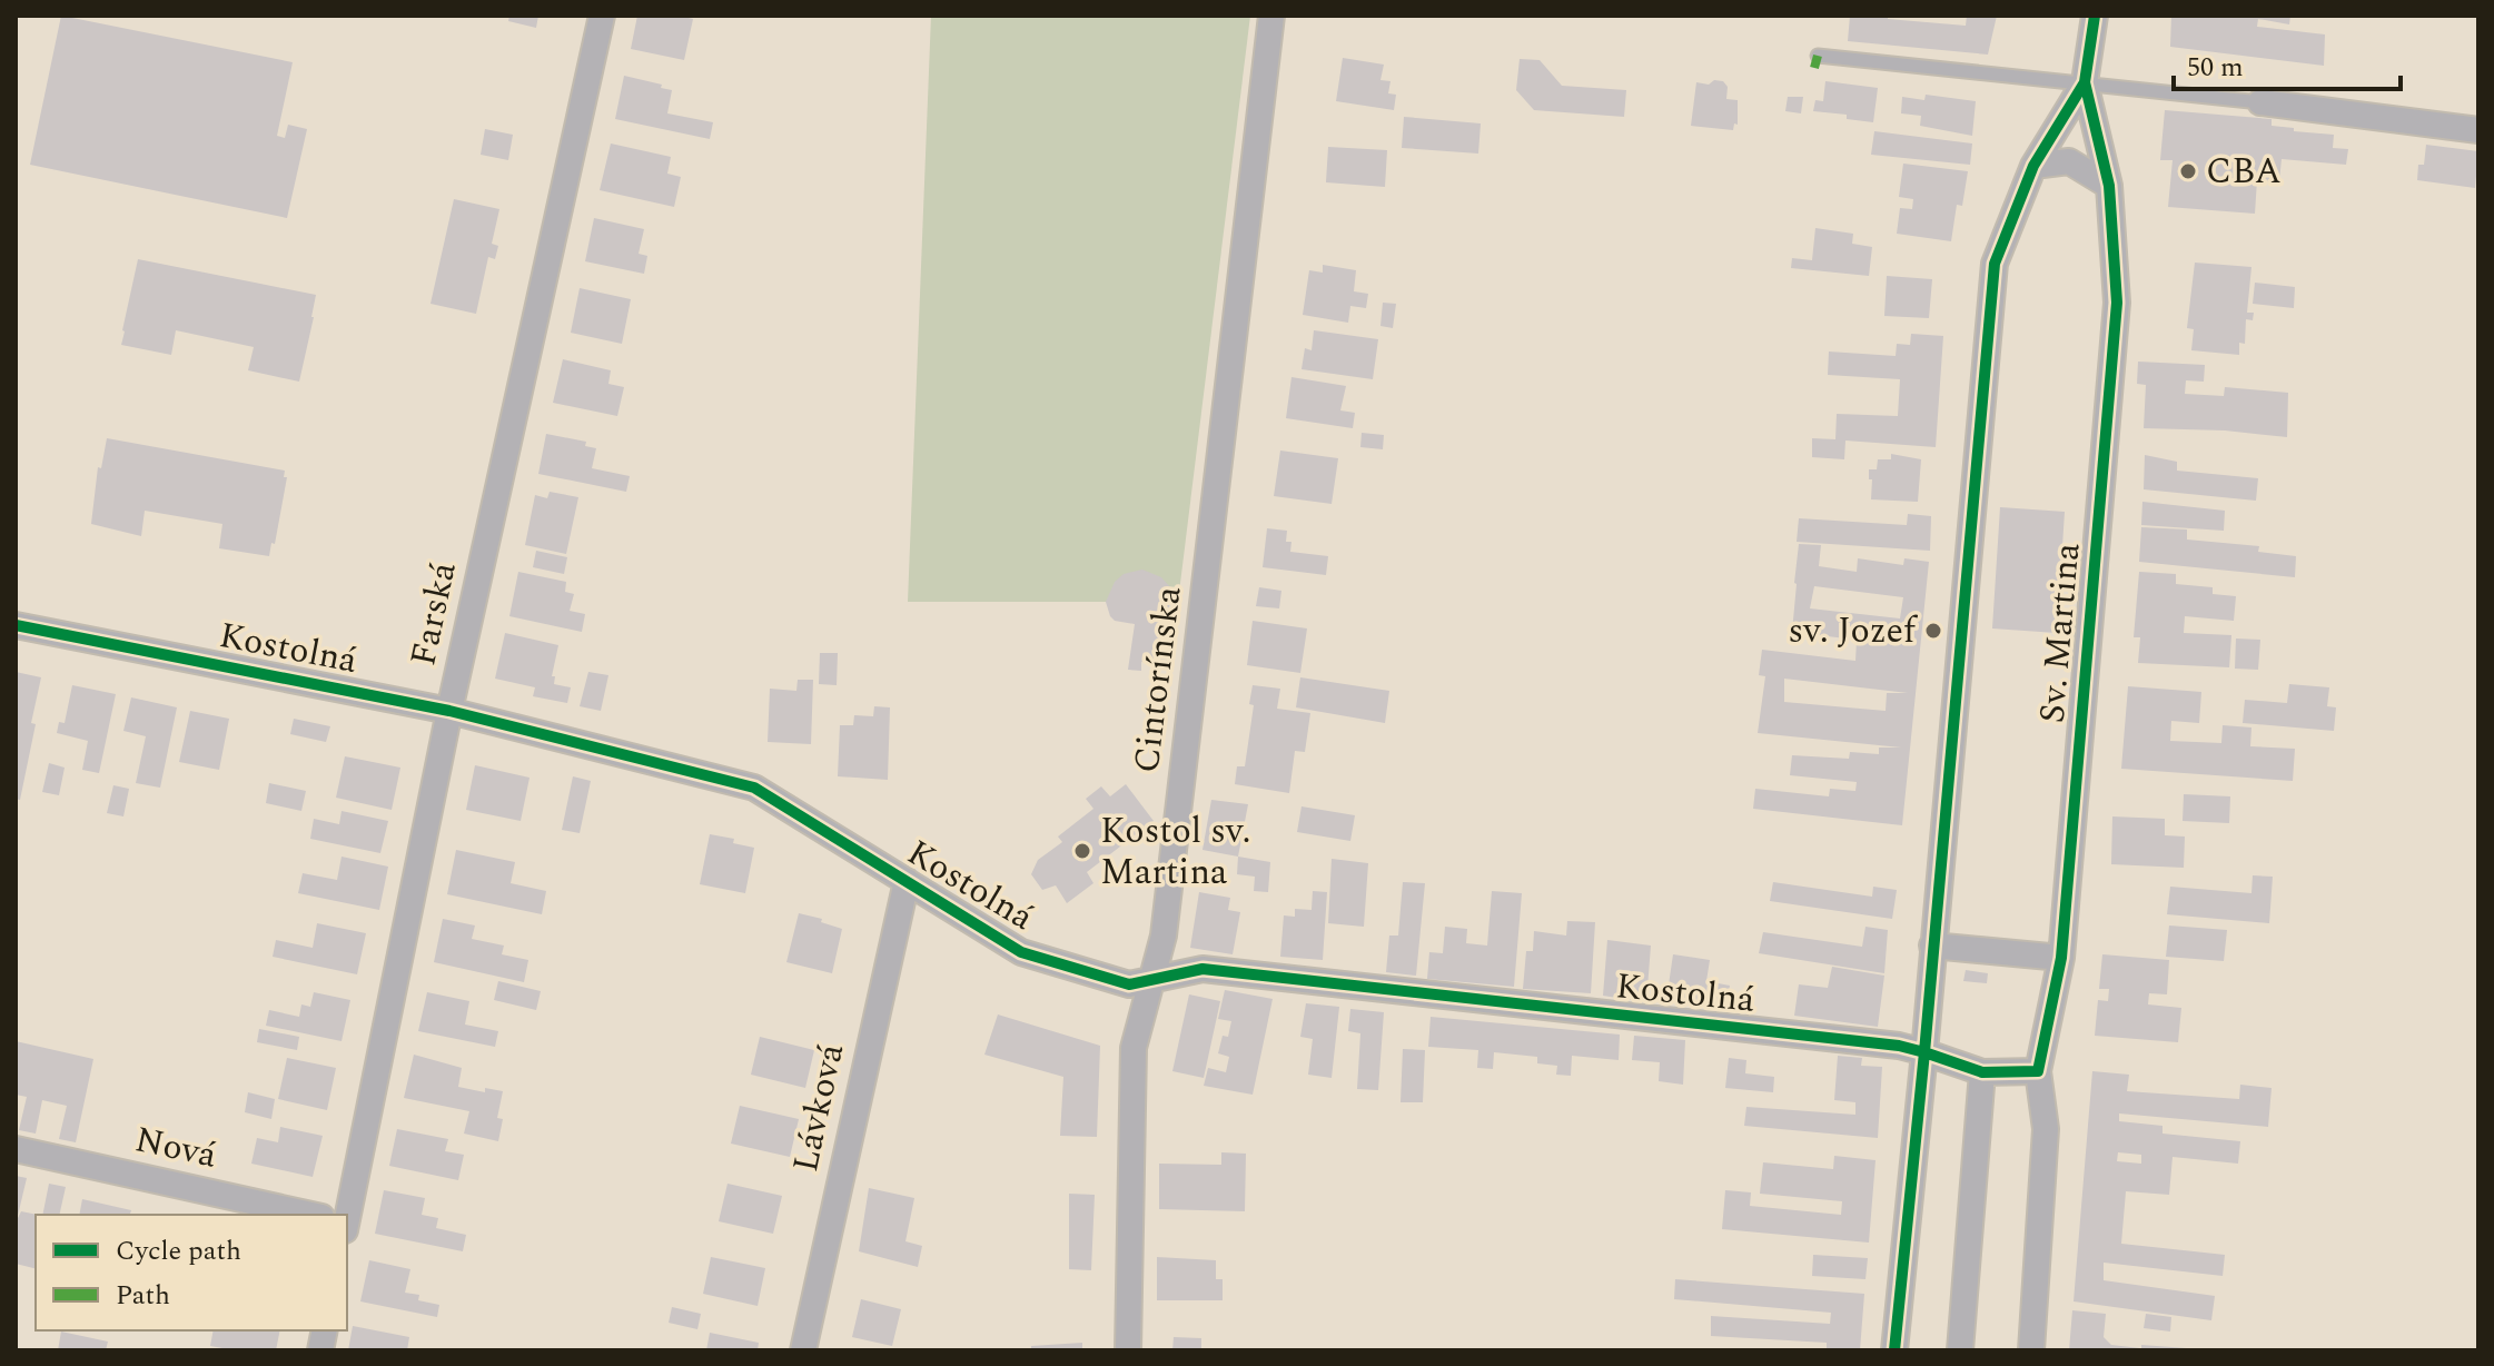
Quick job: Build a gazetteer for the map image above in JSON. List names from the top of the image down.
{
  "streets": {
    "street": [
      "Farská",
      "Sv. Martina",
      "Kostolná",
      "Cintorínska",
      "Lávková",
      "Nová"
    ]
  },
  "crossings": [
    ["Farská", "Kostolná"],
    ["Sv. Martina", "Kostolná"],
    ["Kostolná", "Cintorínska"],
    ["Kostolná", "Lávková"]
  ],
  "places": ["CBA", "sv. Jozef", "Kostol sv. Martina"],
  "legend": ["Cycle path", "Path"],
  "scale_bar": "50 m"
}
